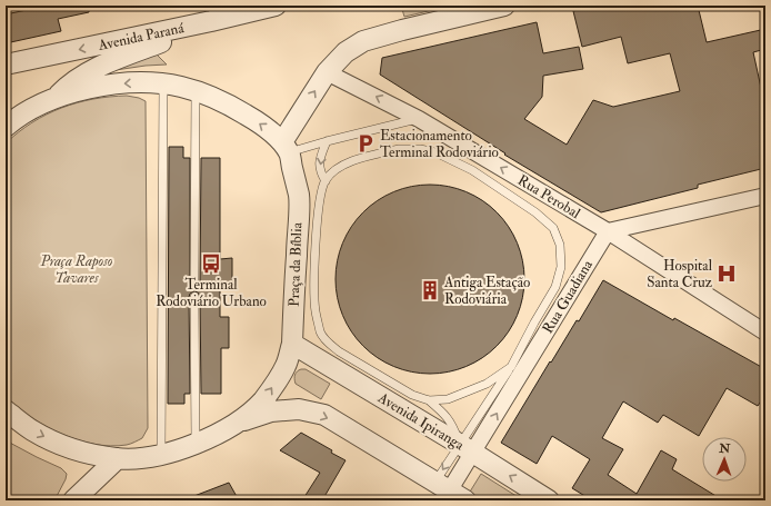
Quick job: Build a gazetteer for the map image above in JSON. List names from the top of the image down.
{
  "streets": {
    "street": [
      "Avenida Paraná",
      "Rua Perobal",
      "Praça da Bíblia",
      "Rua Guadiana",
      "Avenida Ipiranga"
    ]
  },
  "crossings": [
    ["Rua Perobal", "Rua Guadiana"],
    ["Praça da Bíblia", "Avenida Ipiranga"],
    ["Rua Guadiana", "Avenida Ipiranga"]
  ],
  "one_way": ["Rua Perobal", "Rua Guadiana"],
  "parks": ["Praça Raposo Tavares"],
  "places": {
    "parking": ["Estacionamento Terminal Rodoviário"],
    "bus stop": ["Terminal Rodoviário Urbano"],
    "hospital": ["Hospital Santa Cruz"],
    "building": ["Antiga Estação Rodoviária"]
  },
  "north": "top"
}
